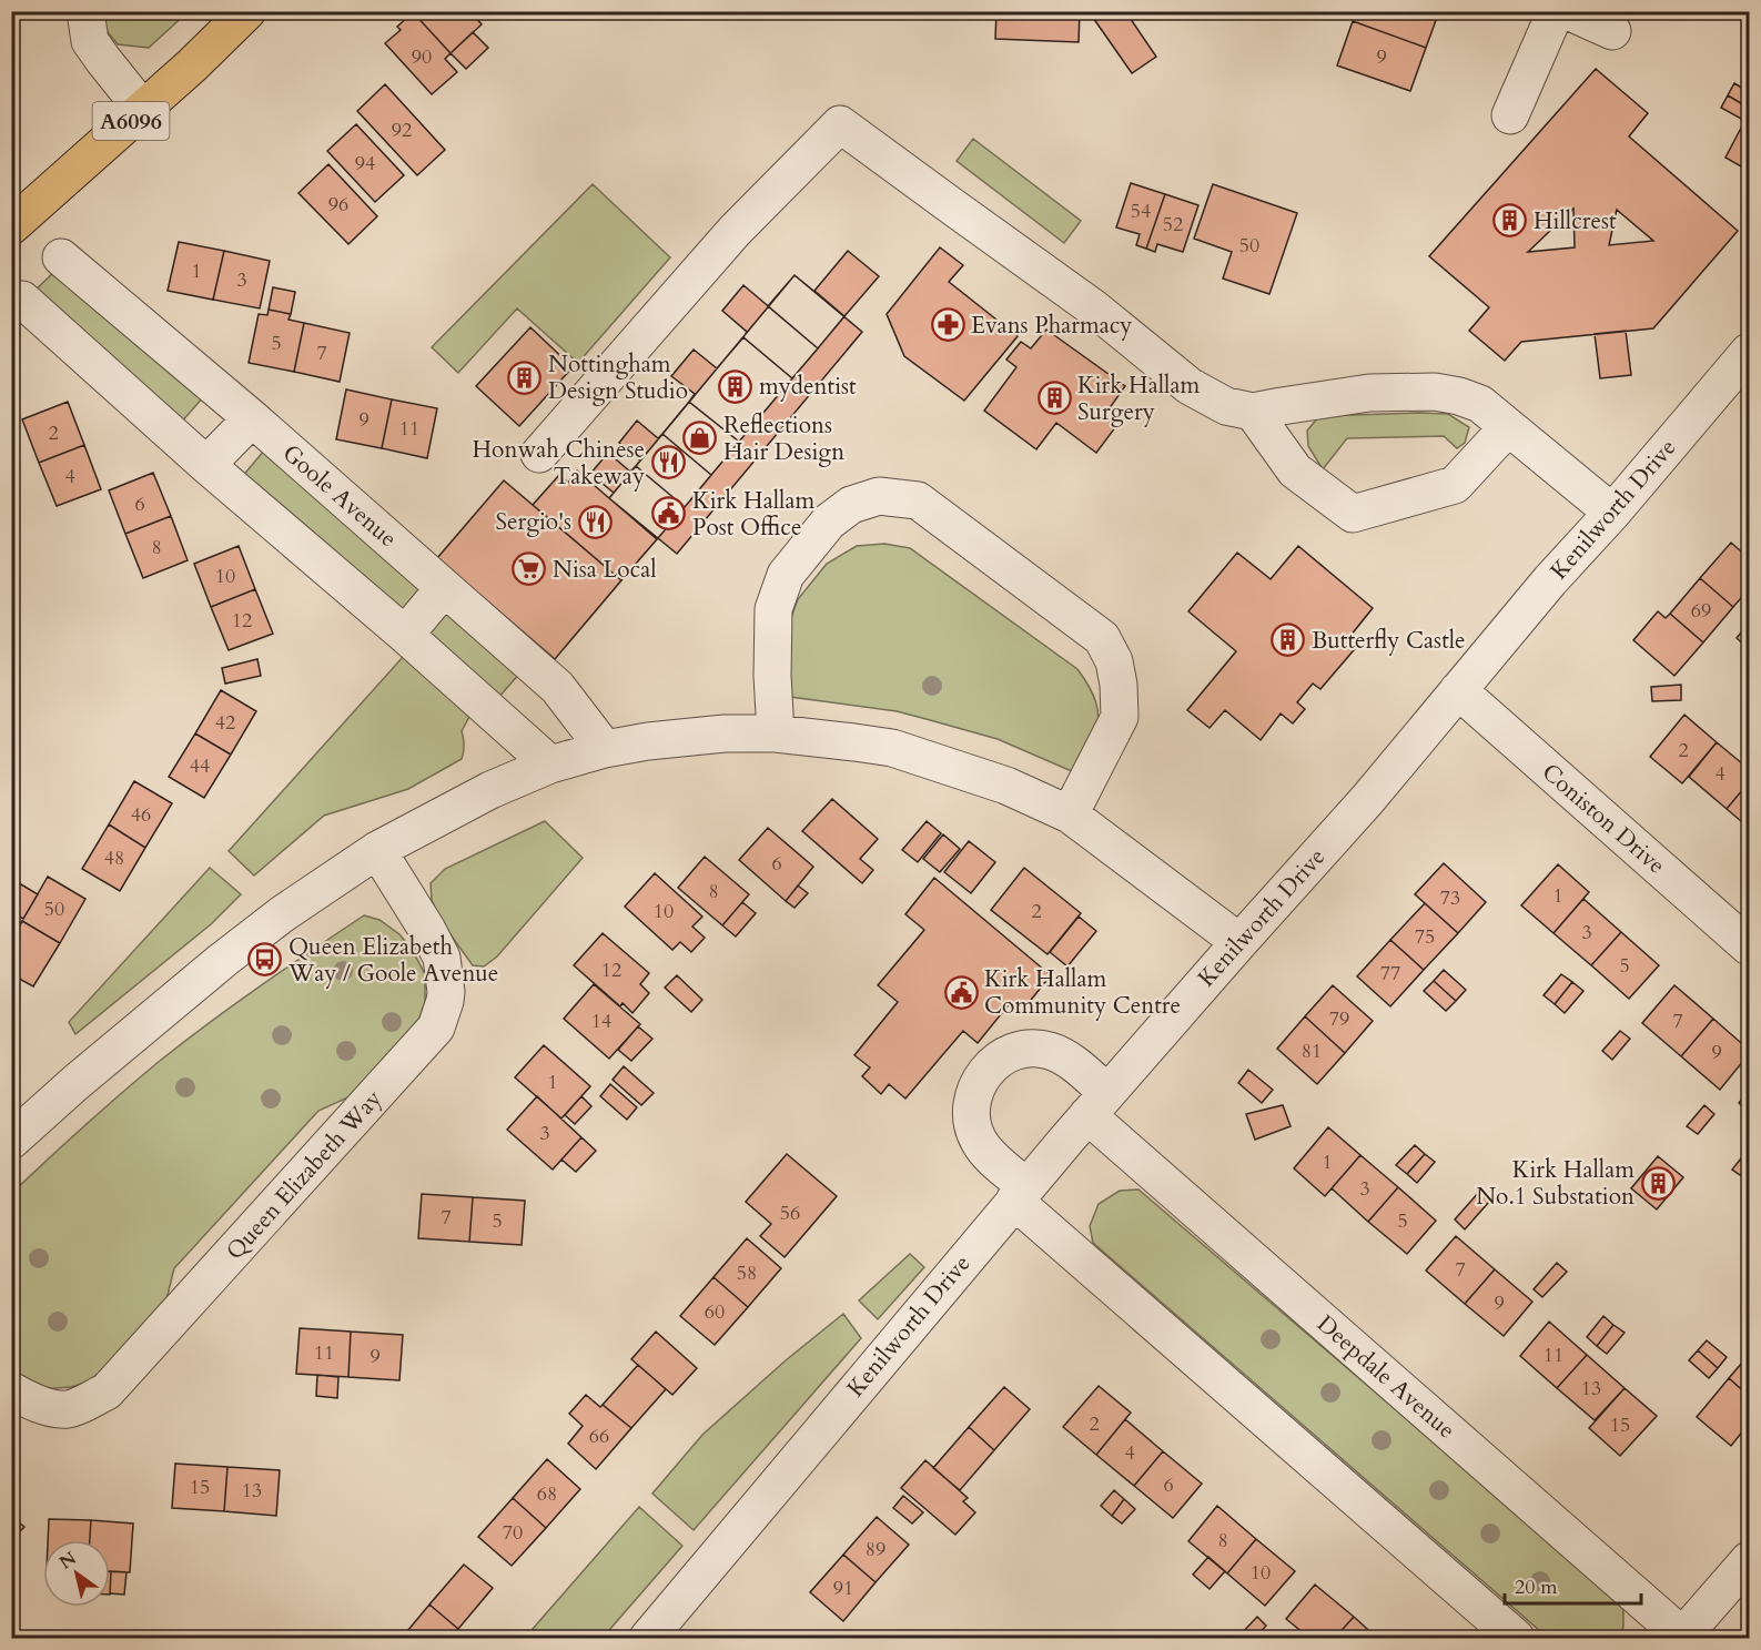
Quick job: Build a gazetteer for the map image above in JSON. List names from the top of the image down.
{
  "streets": {
    "main road": ["A6096"],
    "street": [
      "Goole Avenue",
      "Kenilworth Drive",
      "Coniston Drive",
      "Queen Elizabeth Way",
      "Deepdale Avenue"
    ]
  },
  "crossings": [
    ["Kenilworth Drive", "Coniston Drive"],
    ["Kenilworth Drive", "Deepdale Avenue"]
  ],
  "places": {
    "building": [
      "Hillcrest",
      "Nottingham Design Studio",
      "mydentist",
      "Kirk Hallam Surgery",
      "Butterfly Castle",
      "Kirk Hallam No.1 Substation"
    ],
    "pharmacy": ["Evans Pharmacy"],
    "shop": ["Reflections Hair Design"],
    "restaurant": ["Honwah Chinese Takeway", "Sergio's"],
    "public building": ["Kirk Hallam Post Office", "Kirk Hallam Community Centre"],
    "supermarket": ["Nisa Local"],
    "bus stop": ["Queen Elizabeth Way / Goole Avenue"]
  },
  "house_numbers": [
    "90",
    "9",
    "92",
    "94",
    "96",
    "54",
    "52",
    "50",
    "1",
    "3",
    "5",
    "7",
    "9",
    "11",
    "2",
    "4",
    "6",
    "8",
    "10",
    "69",
    "12",
    "42",
    "2",
    "44",
    "4",
    "46",
    "48",
    "6",
    "8",
    "1",
    "73",
    "50",
    "10",
    "2",
    "3",
    "75",
    "5",
    "12",
    "77",
    "79",
    "14",
    "7",
    "81",
    "9",
    "1",
    "3",
    "1",
    "3",
    "56",
    "7",
    "5",
    "5",
    "7",
    "58",
    "9",
    "60",
    "11",
    "11",
    "9",
    "13",
    "2",
    "15",
    "66",
    "4",
    "6",
    "15",
    "13",
    "68",
    "70",
    "8",
    "89",
    "10",
    "91"
  ],
  "scale_bar": "20 m",
  "north": "top left"
}
